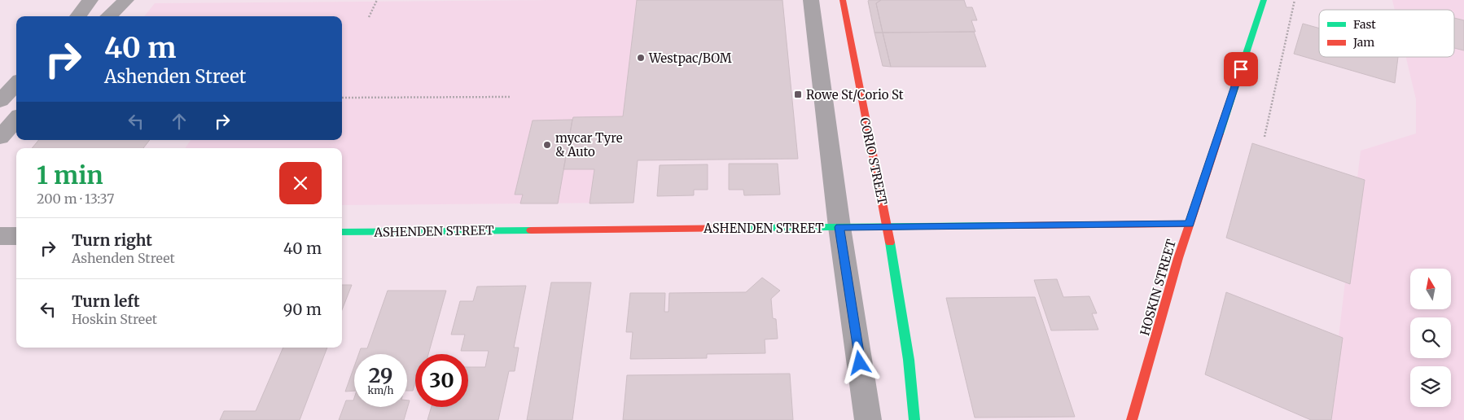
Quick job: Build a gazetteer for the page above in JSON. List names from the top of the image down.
{
  "streets": {
    "street": ["CORIO STREET", "ASHENDEN STREET", "HOSKIN STREET"]
  },
  "crossings": [
    ["CORIO STREET", "ASHENDEN STREET"],
    ["ASHENDEN STREET", "HOSKIN STREET"]
  ],
  "places": {
    "other": ["Westpac/BOM", "mycar Tyre & Auto"],
    "transit": ["Rowe St/Corio St"]
  },
  "legend": ["Fast", "Jam"],
  "north": "top",
  "page": {
    "turn": ["40 m", "Ashenden Street"],
    "heading": ["1 min", "200 m · 13:37"],
    "list": [
      {
        "name": "Turn right",
        "note": "Ashenden Street",
        "value": "40 m"
      },
      {
        "name": "Turn left",
        "note": "Hoskin Street",
        "value": "90 m"
      }
    ],
    "speed": "29 km/h",
    "limit": "30"
  }
}
